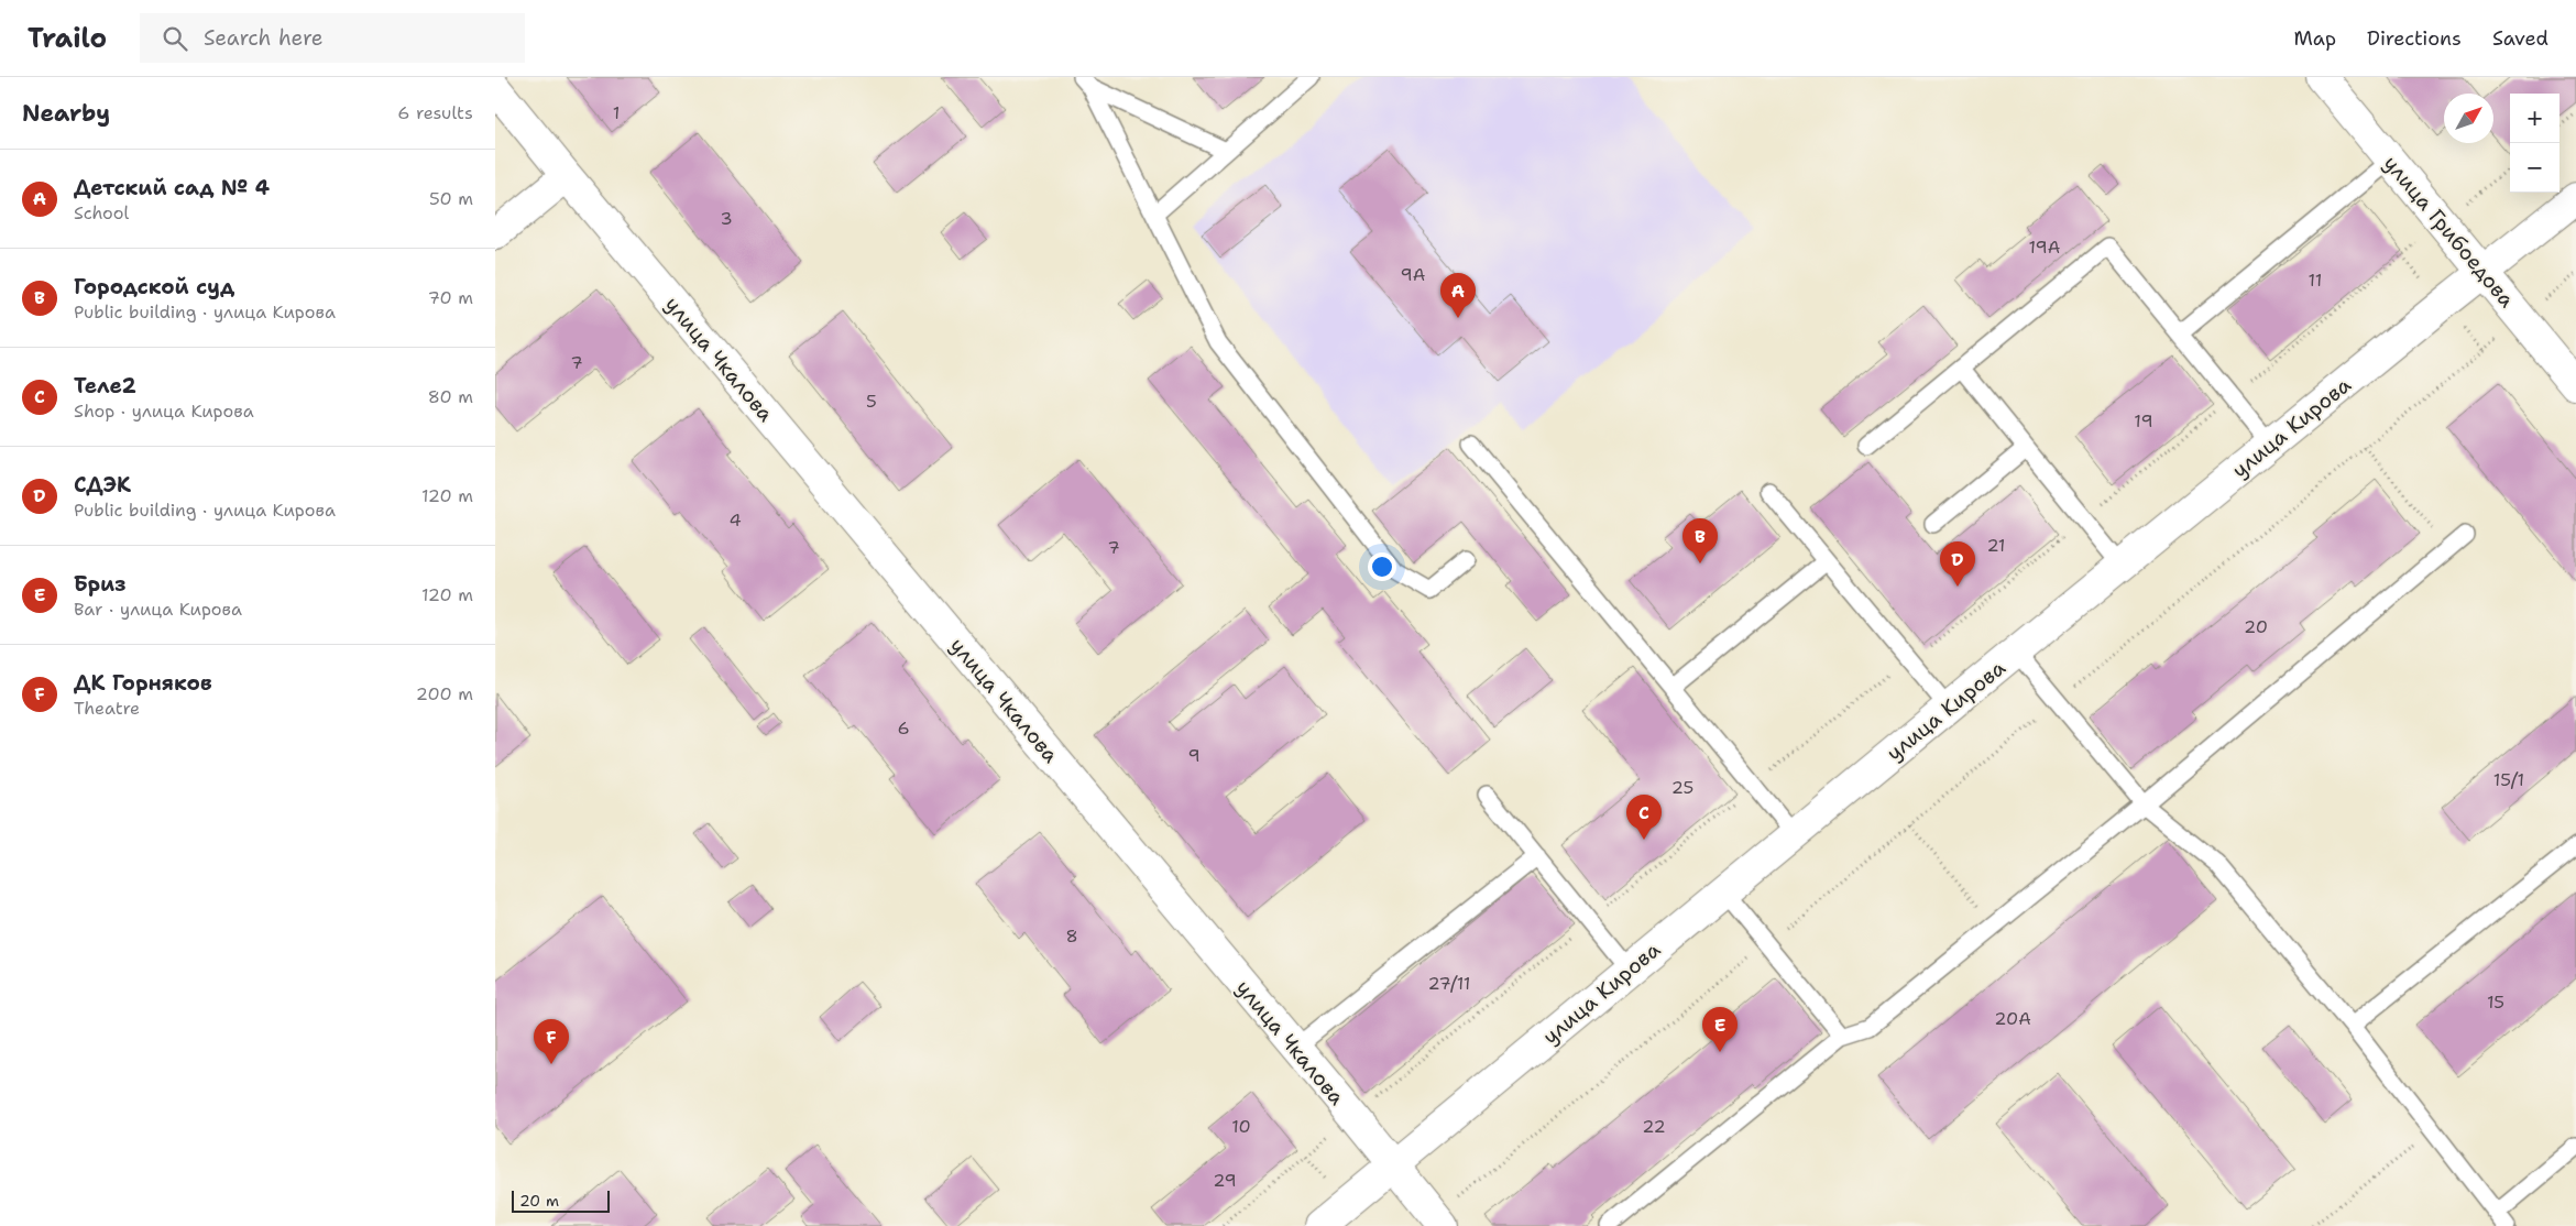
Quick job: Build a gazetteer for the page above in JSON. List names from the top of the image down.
{
  "streets": {
    "street": ["улица Грибоедова", "улица Чкалова", "улица Кирова"]
  },
  "crossings": [
    ["улица Грибоедова", "улица Кирова"],
    ["улица Чкалова", "улица Кирова"]
  ],
  "house_numbers": [
    "1",
    "3",
    "19А",
    "9А",
    "11",
    "7",
    "5",
    "19",
    "4",
    "21",
    "7",
    "20",
    "6",
    "9",
    "15/1",
    "25",
    "8",
    "27/11",
    "15",
    "20А",
    "10",
    "22",
    "29"
  ],
  "scale_bar": "20 m",
  "north": "top right",
  "page": {
    "header": "Trailo",
    "search": "Search here",
    "nav": ["Map", "Directions", "Saved"],
    "heading": ["Nearby", "6 results"],
    "map_buttons": ["+", "−"],
    "list": [
      {
        "mark": "A",
        "name": "Детский сад № 4",
        "note": "School",
        "value": "50 m"
      },
      {
        "mark": "B",
        "name": "Городской суд",
        "note": "Public building · улица Кирова",
        "value": "70 m"
      },
      {
        "mark": "C",
        "name": "Теле2",
        "note": "Shop · улица Кирова",
        "value": "80 m"
      },
      {
        "mark": "D",
        "name": "СДЭК",
        "note": "Public building · улица Кирова",
        "value": "120 m"
      },
      {
        "mark": "E",
        "name": "Бриз",
        "note": "Bar · улица Кирова",
        "value": "120 m"
      },
      {
        "mark": "F",
        "name": "ДК Горняков",
        "note": "Theatre",
        "value": "200 m"
      }
    ],
    "pins": [
      "A",
      "B",
      "D",
      "C",
      "E",
      "F"
    ],
    "scale": "20 m"
  }
}
